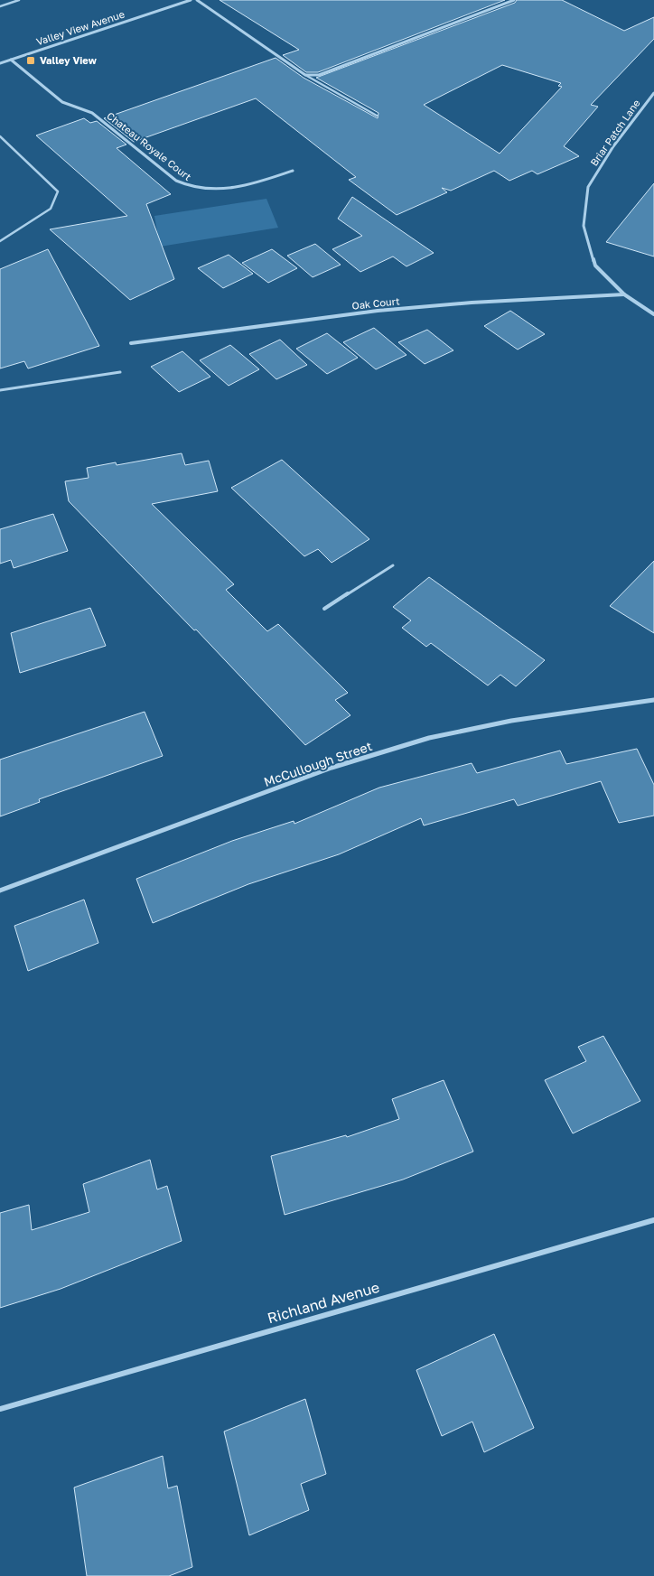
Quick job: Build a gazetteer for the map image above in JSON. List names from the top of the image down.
{
  "streets": {
    "street": [
      "Valley View Avenue",
      "Briar Patch Lane",
      "Chateau Royale Court",
      "Oak Court",
      "McCullough Street",
      "Richland Avenue"
    ]
  },
  "crossings": [
    ["Valley View Avenue", "Chateau Royale Court"],
    ["Briar Patch Lane", "Oak Court"]
  ],
  "places": {
    "transit": ["Valley View"]
  }
}
